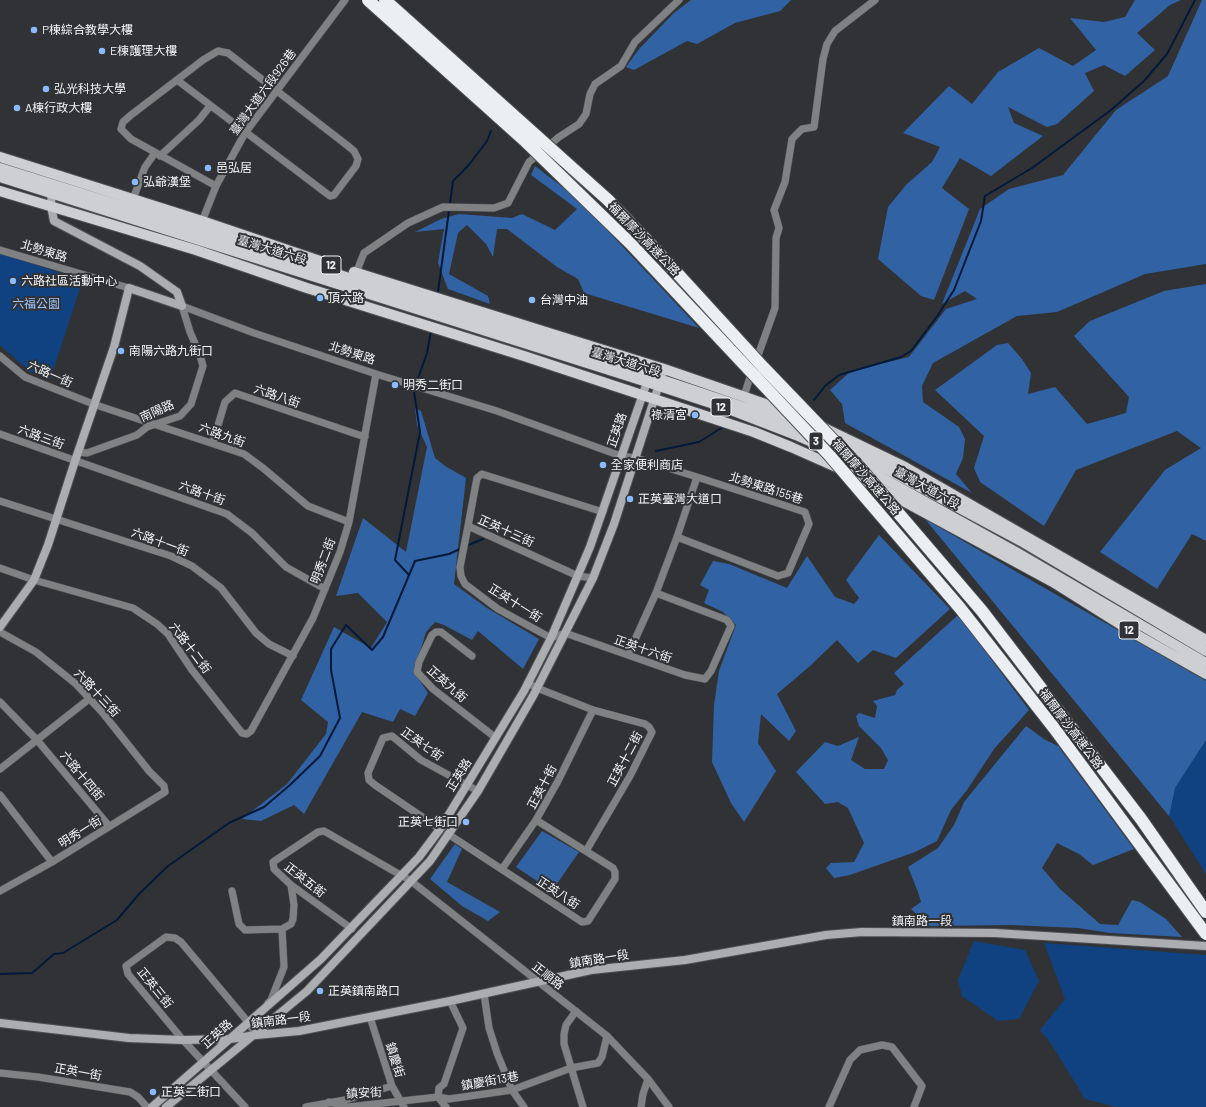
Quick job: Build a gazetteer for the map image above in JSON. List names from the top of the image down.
{
  "streets": {
    "highway": ["福爾摩沙高速公路", "3"],
    "main road": ["臺灣大道六段", "12"],
    "street": [
      "臺灣大道六段926巷",
      "北勢東路",
      "六路一街",
      "六路八街",
      "南陽路",
      "正英路",
      "六路九街",
      "六路三街",
      "北勢東路155巷",
      "六路十街",
      "正英十三街",
      "六路十一街",
      "明秀二街",
      "正英十一街",
      "六路十二街",
      "正英十六街",
      "正英九街",
      "六路十三街",
      "正英七街",
      "正英十二街",
      "六路十四街",
      "正英十街",
      "明秀一街",
      "正英五街",
      "正英八街",
      "鎮南路一段",
      "正順路",
      "正英三街",
      "鎮慶街",
      "正英一街",
      "鎮慶街13巷",
      "鎮安街"
    ]
  },
  "crossings": [
    ["臺灣大道六段926巷", "臺灣大道六段"],
    ["臺灣大道六段", "正英路"],
    ["北勢東路", "南陽路"],
    ["北勢東路", "正英路"],
    ["北勢東路", "北勢東路155巷"],
    ["北勢東路", "明秀二街"],
    ["六路一街", "六路九街"],
    ["六路八街", "六路九街"],
    ["六路八街", "明秀二街"],
    ["南陽路", "六路九街"],
    ["正英路", "正英十三街"],
    ["正英路", "正英十一街"],
    ["正英路", "正英十六街"],
    ["正英路", "正英九街"],
    ["正英路", "正英七街"],
    ["正英路", "正英十二街"],
    ["正英路", "正英五街"],
    ["正英路", "正英八街"],
    ["正英路", "鎮南路一段"],
    ["正英路", "正順路"],
    ["正英路", "正英三街"],
    ["六路九街", "明秀二街"],
    ["六路三街", "六路十街"],
    ["六路十街", "明秀二街"],
    ["正英十三街", "正英十一街"],
    ["六路十一街", "明秀二街"],
    ["明秀二街", "六路十二街"],
    ["六路十三街", "明秀一街"],
    ["正英十二街", "正英十街"],
    ["正英十二街", "正英八街"],
    ["六路十四街", "明秀一街"],
    ["正英十街", "正英八街"],
    ["正英五街", "正順路"],
    ["鎮南路一段", "正順路"],
    ["鎮南路一段", "正英三街"],
    ["鎮南路一段", "鎮慶街"],
    ["正順路", "鎮慶街13巷"],
    ["鎮慶街", "鎮慶街13巷"],
    ["鎮慶街", "鎮安街"],
    ["鎮慶街13巷", "鎮安街"]
  ],
  "parks": ["六福公園"],
  "places": [
    "P棟綜合教學大樓",
    "E棟護理大樓",
    "弘光科技大學",
    "A棟行政大樓",
    "邑弘居",
    "弘爺漢堡",
    "六路社區活動中心",
    "頂六路",
    "台灣中油",
    "南陽六路九街口",
    "明秀二街口",
    "祿清宮",
    "全家便利商店",
    "正英臺灣大道口",
    "正英七街口",
    "正英鎮南路口",
    "正英二街口"
  ]
}
